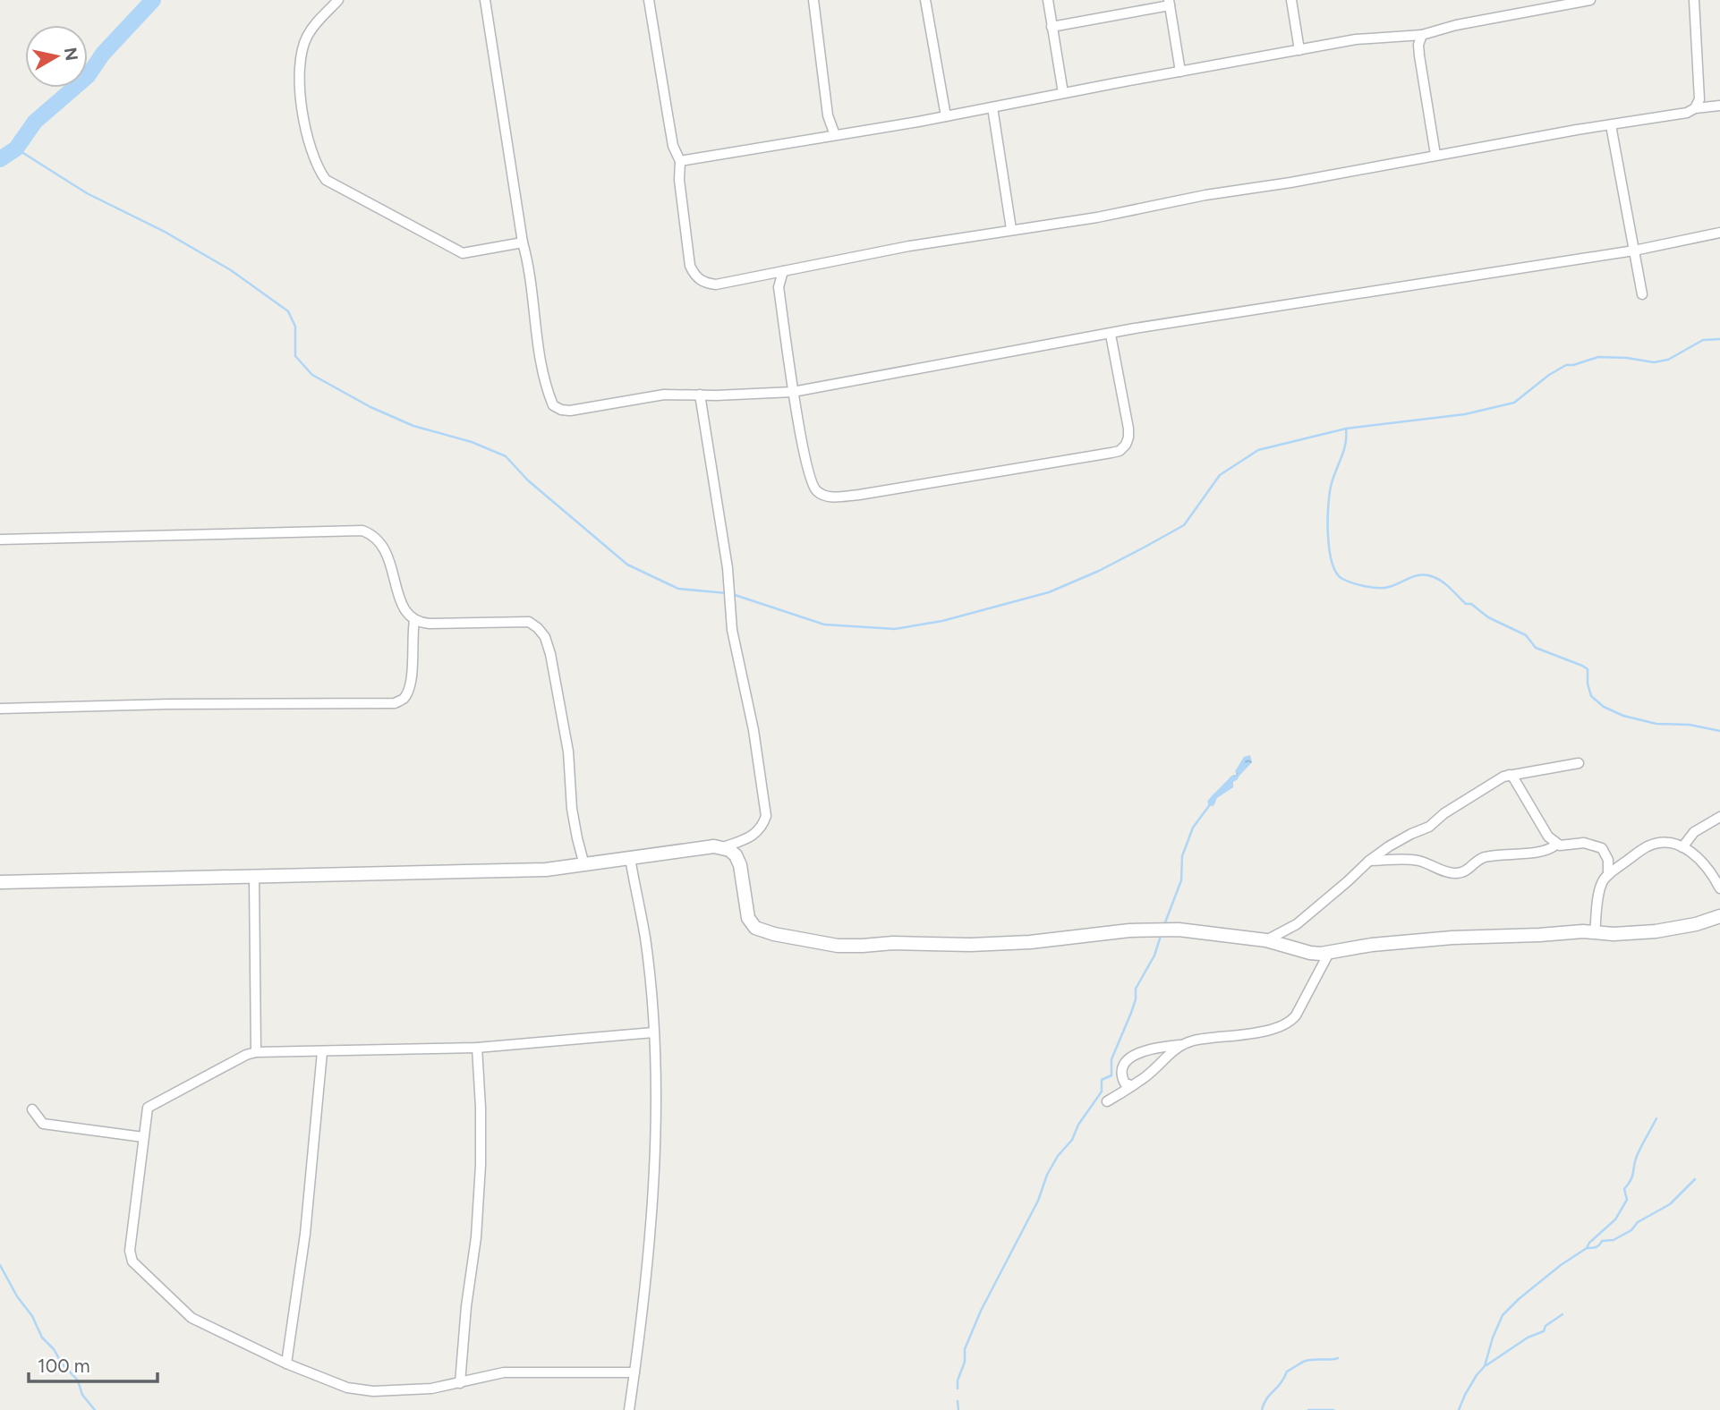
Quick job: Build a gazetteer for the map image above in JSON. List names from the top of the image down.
{
  "scale_bar": "100 m",
  "north": "right"
}
